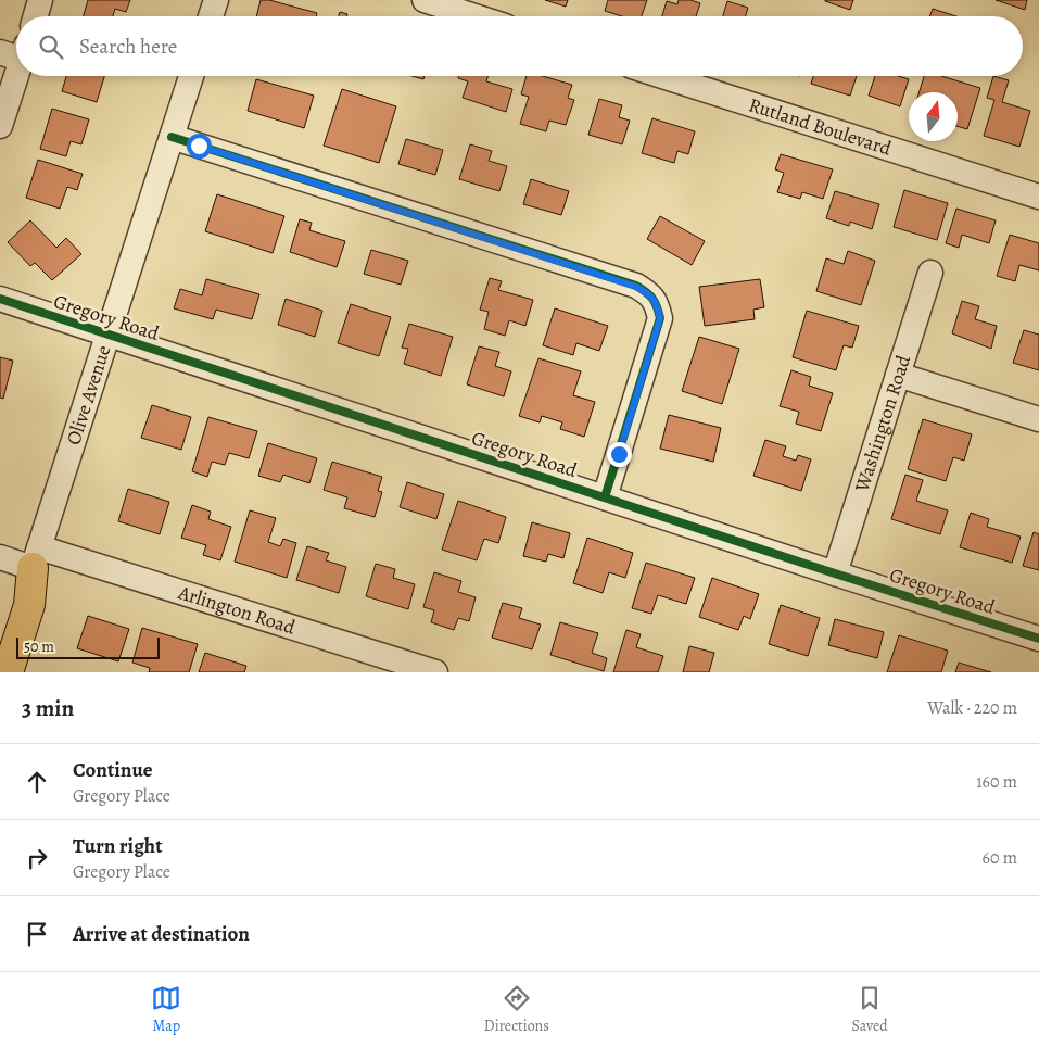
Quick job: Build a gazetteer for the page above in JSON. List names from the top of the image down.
{
  "streets": {
    "main road": ["Olive Avenue"],
    "street": [
      "Rutland Boulevard",
      "Gregory Road",
      "Washington Road",
      "Arlington Road"
    ]
  },
  "crossings": [
    ["Gregory Road", "Olive Avenue"],
    ["Gregory Road", "Washington Road"],
    ["Olive Avenue", "Arlington Road"]
  ],
  "scale_bar": "50 m",
  "north": "top",
  "page": {
    "search": "Search here",
    "scale": "50 m",
    "heading": ["3 min", "Walk · 220 m"],
    "list": [
      ["Continue", "Gregory Place", "160 m"],
      ["Turn right", "Gregory Place", "60 m"],
      "Arrive at destination"
    ],
    "nav": ["Map", "Directions", "Saved"]
  }
}
